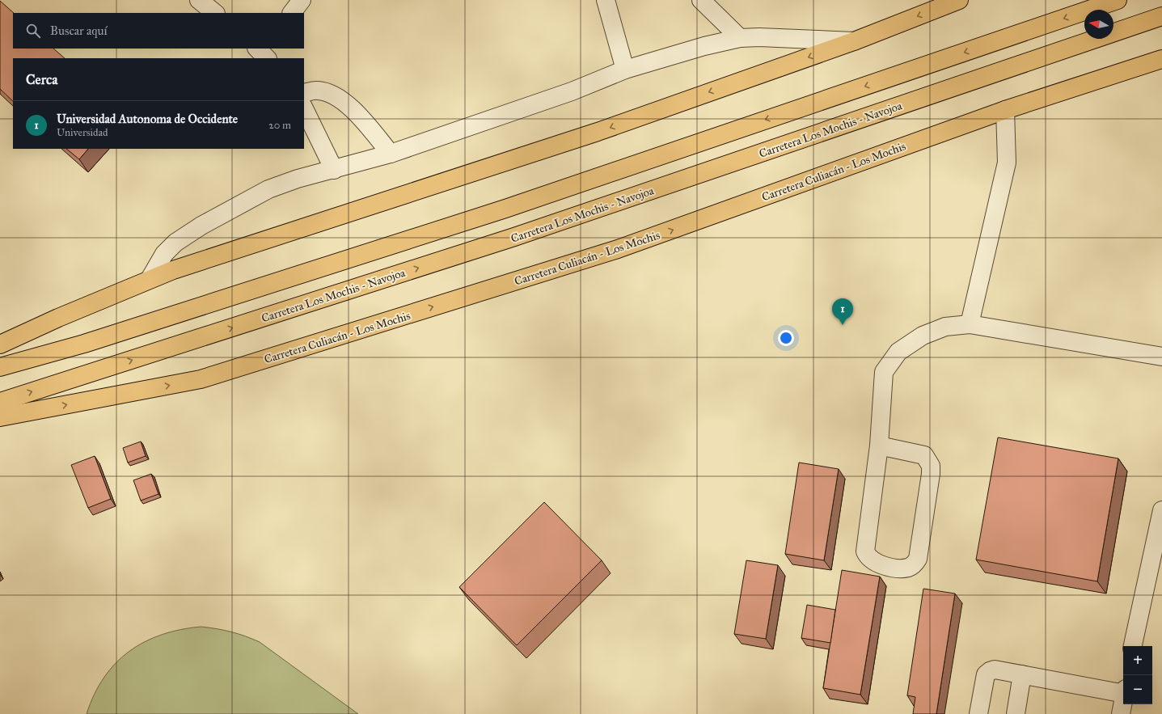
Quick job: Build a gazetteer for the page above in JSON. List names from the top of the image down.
{
  "streets": {
    "main road": ["Carretera Los Mochis - Navojoa", "Carretera Culiacán - Los Mochis"]
  },
  "north": "left",
  "page": {
    "search": "Buscar aquí",
    "heading": "Cerca",
    "list": [
      {
        "mark": "1",
        "name": "Universidad Autonoma de Occidente",
        "note": "Universidad",
        "value": "20 m"
      }
    ],
    "pins": "1",
    "map_buttons": ["+", "−"]
  }
}
